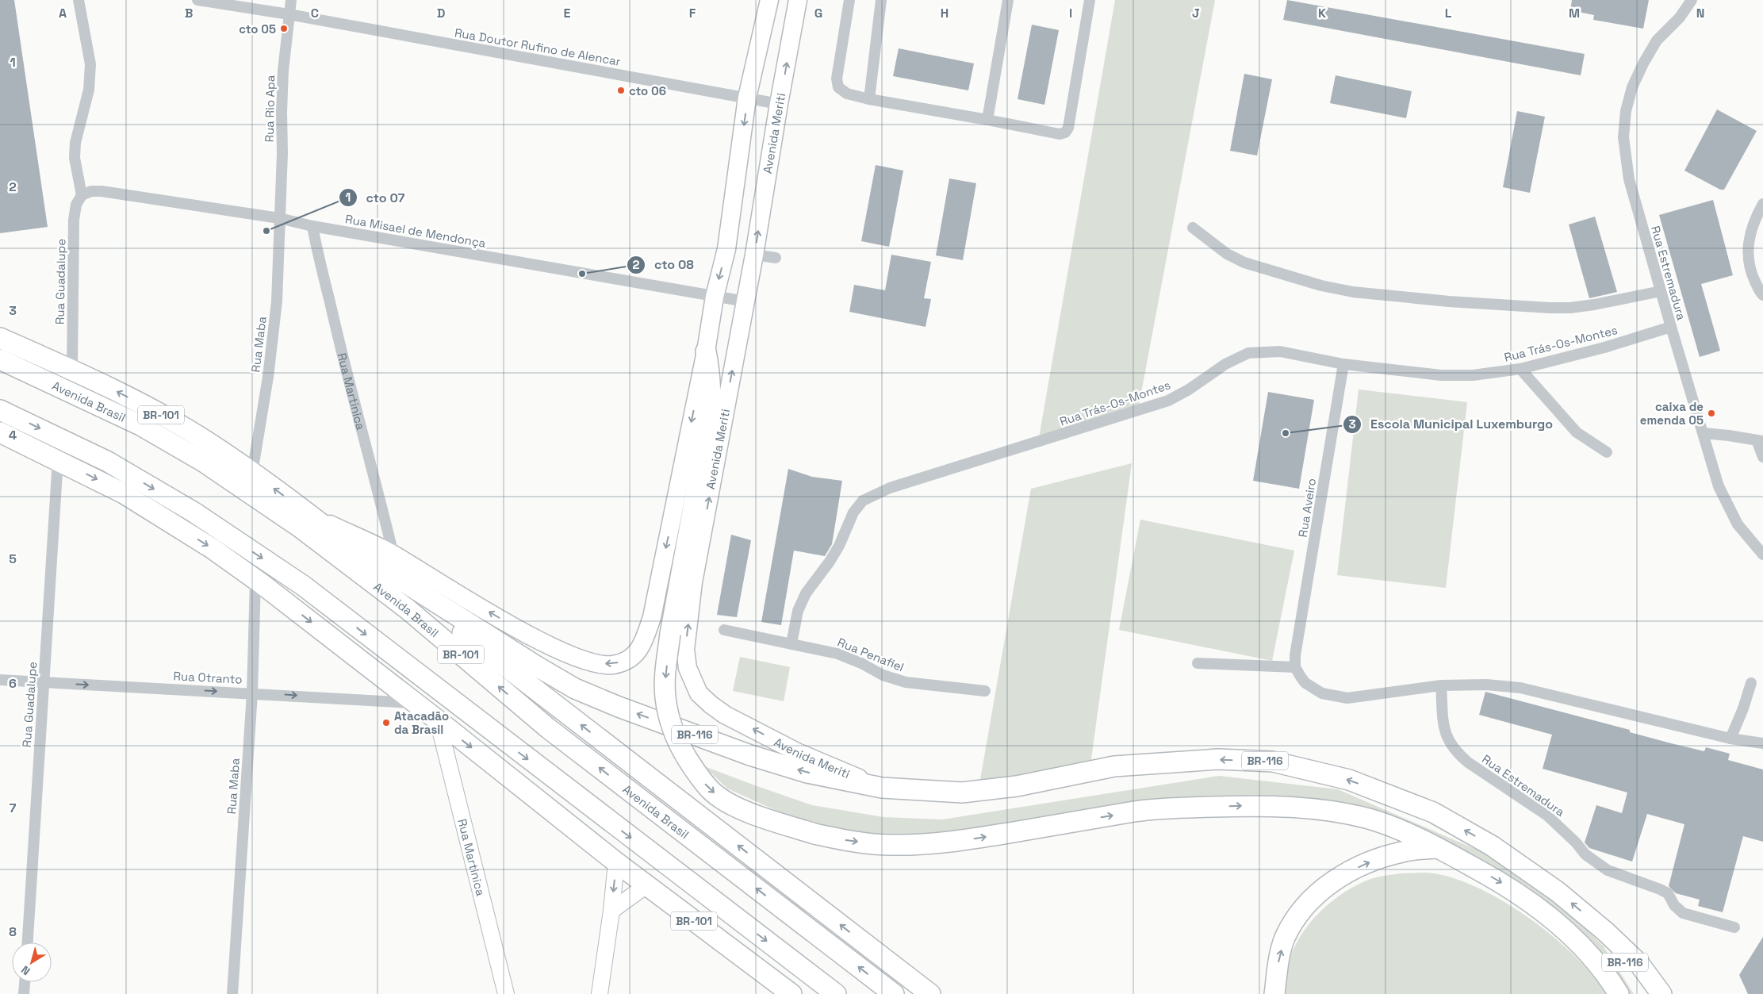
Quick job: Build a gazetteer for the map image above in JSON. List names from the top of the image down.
{
  "streets": {
    "highway": ["Avenida Brasil", "BR-101", "BR-116"],
    "main road": ["Avenida Meriti"],
    "street": [
      "Rua Doutor Rufino de Alencar",
      "Rua Rio Apa",
      "Rua Misael de Mendonça",
      "Rua Estremadura",
      "Rua Guadalupe",
      "Rua Trás-Os-Montes",
      "Rua Maba",
      "Rua Martinica",
      "Rua Aveiro",
      "Rua Penafiel",
      "Rua Otranto"
    ]
  },
  "crossings": [
    ["Rua Doutor Rufino de Alencar", "Rua Rio Apa"],
    ["Rua Doutor Rufino de Alencar", "Avenida Meriti"],
    ["Rua Rio Apa", "Rua Misael de Mendonça"],
    ["Rua Rio Apa", "Rua Maba"],
    ["Avenida Meriti", "Rua Misael de Mendonça"],
    ["Avenida Meriti", "BR-116"],
    ["Rua Misael de Mendonça", "Rua Guadalupe"],
    ["Rua Misael de Mendonça", "Rua Maba"],
    ["Rua Misael de Mendonça", "Rua Martinica"],
    ["Rua Estremadura", "Rua Trás-Os-Montes"],
    ["Rua Guadalupe", "Avenida Brasil"],
    ["Rua Guadalupe", "Rua Otranto"],
    ["Rua Trás-Os-Montes", "Rua Aveiro"],
    ["Rua Trás-Os-Montes", "Rua Penafiel"],
    ["Rua Maba", "Avenida Brasil"],
    ["Rua Maba", "Rua Otranto"],
    ["Rua Martinica", "Avenida Brasil"],
    ["Avenida Brasil", "BR-116"]
  ],
  "one_way": ["Rua Otranto"],
  "places": [
    "cto 05",
    "cto 06",
    "cto 07",
    "cto 08",
    "caixa de emenda 05",
    "Escola Municipal Luxemburgo",
    "Atacadão da Brasil"
  ],
  "north": "bottom left",
  "grid": {
    "columns": [
      "A",
      "B",
      "C",
      "D",
      "E",
      "F",
      "G",
      "H",
      "I",
      "J",
      "K",
      "L",
      "M",
      "N"
    ],
    "rows": [
      "1",
      "2",
      "3",
      "4",
      "5",
      "6",
      "7",
      "8"
    ]
  }
}
